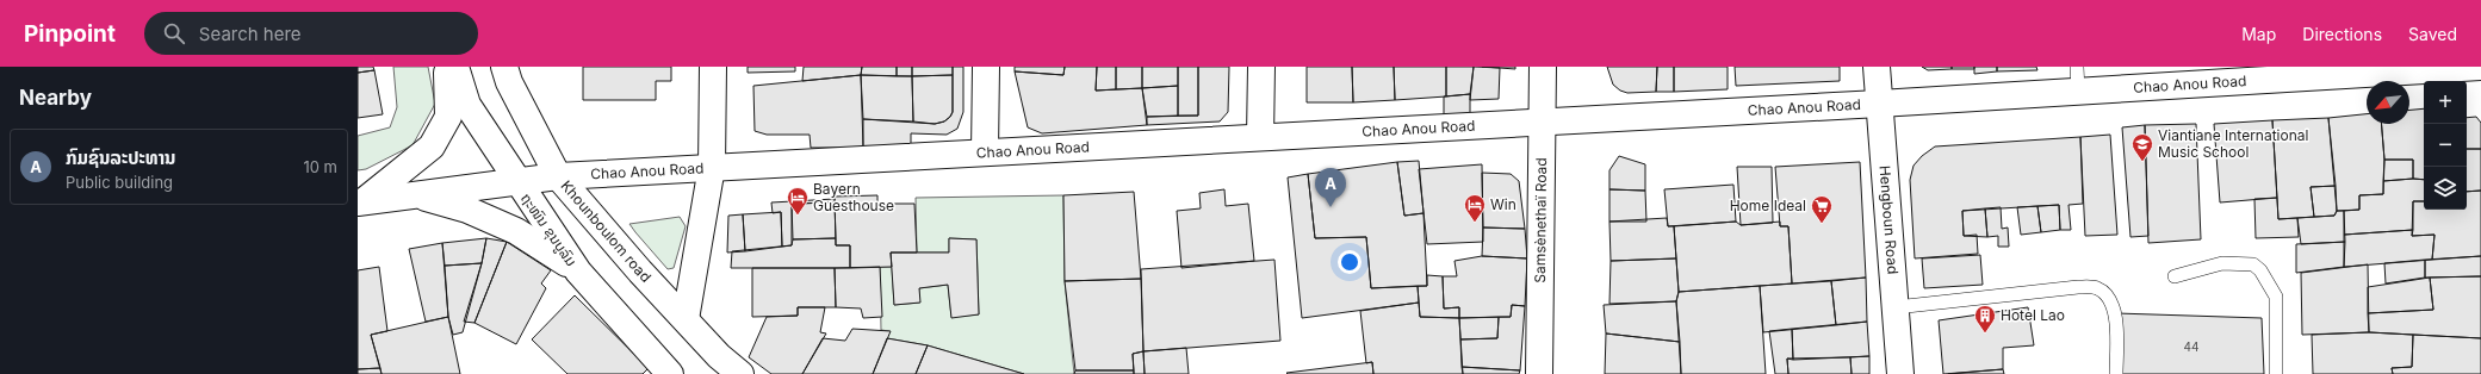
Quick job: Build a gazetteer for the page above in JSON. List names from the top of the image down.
{
  "streets": {
    "main road": [
      "Chao Anou Road",
      "Samsènethaï Road",
      "Hengboun Road",
      "ຖະໜົນ ຂຸນບູລົມ",
      "Khounboulom road"
    ]
  },
  "crossings": [
    ["Chao Anou Road", "Samsènethaï Road"],
    ["Chao Anou Road", "Hengboun Road"],
    ["Chao Anou Road", "ຖະໜົນ ຂຸນບູລົມ"],
    ["Chao Anou Road", "Khounboulom road"]
  ],
  "places": {
    "school or university": ["Viantiane International Music School"],
    "hotel": ["Bayern Guesthouse", "Win"],
    "supermarket": ["Home Ideal"],
    "building": ["Hotel Lao"]
  },
  "house_numbers": ["44"],
  "north": "bottom left",
  "page": {
    "header": "Pinpoint",
    "search": "Search here",
    "nav": ["Map", "Directions", "Saved"],
    "heading": "Nearby",
    "map_buttons": ["+", "−"],
    "list": [
      {
        "mark": "A",
        "name": "ກົມຊົນລະປະທານ",
        "note": "Public building",
        "value": "10 m"
      }
    ],
    "pins": "A"
  }
}
